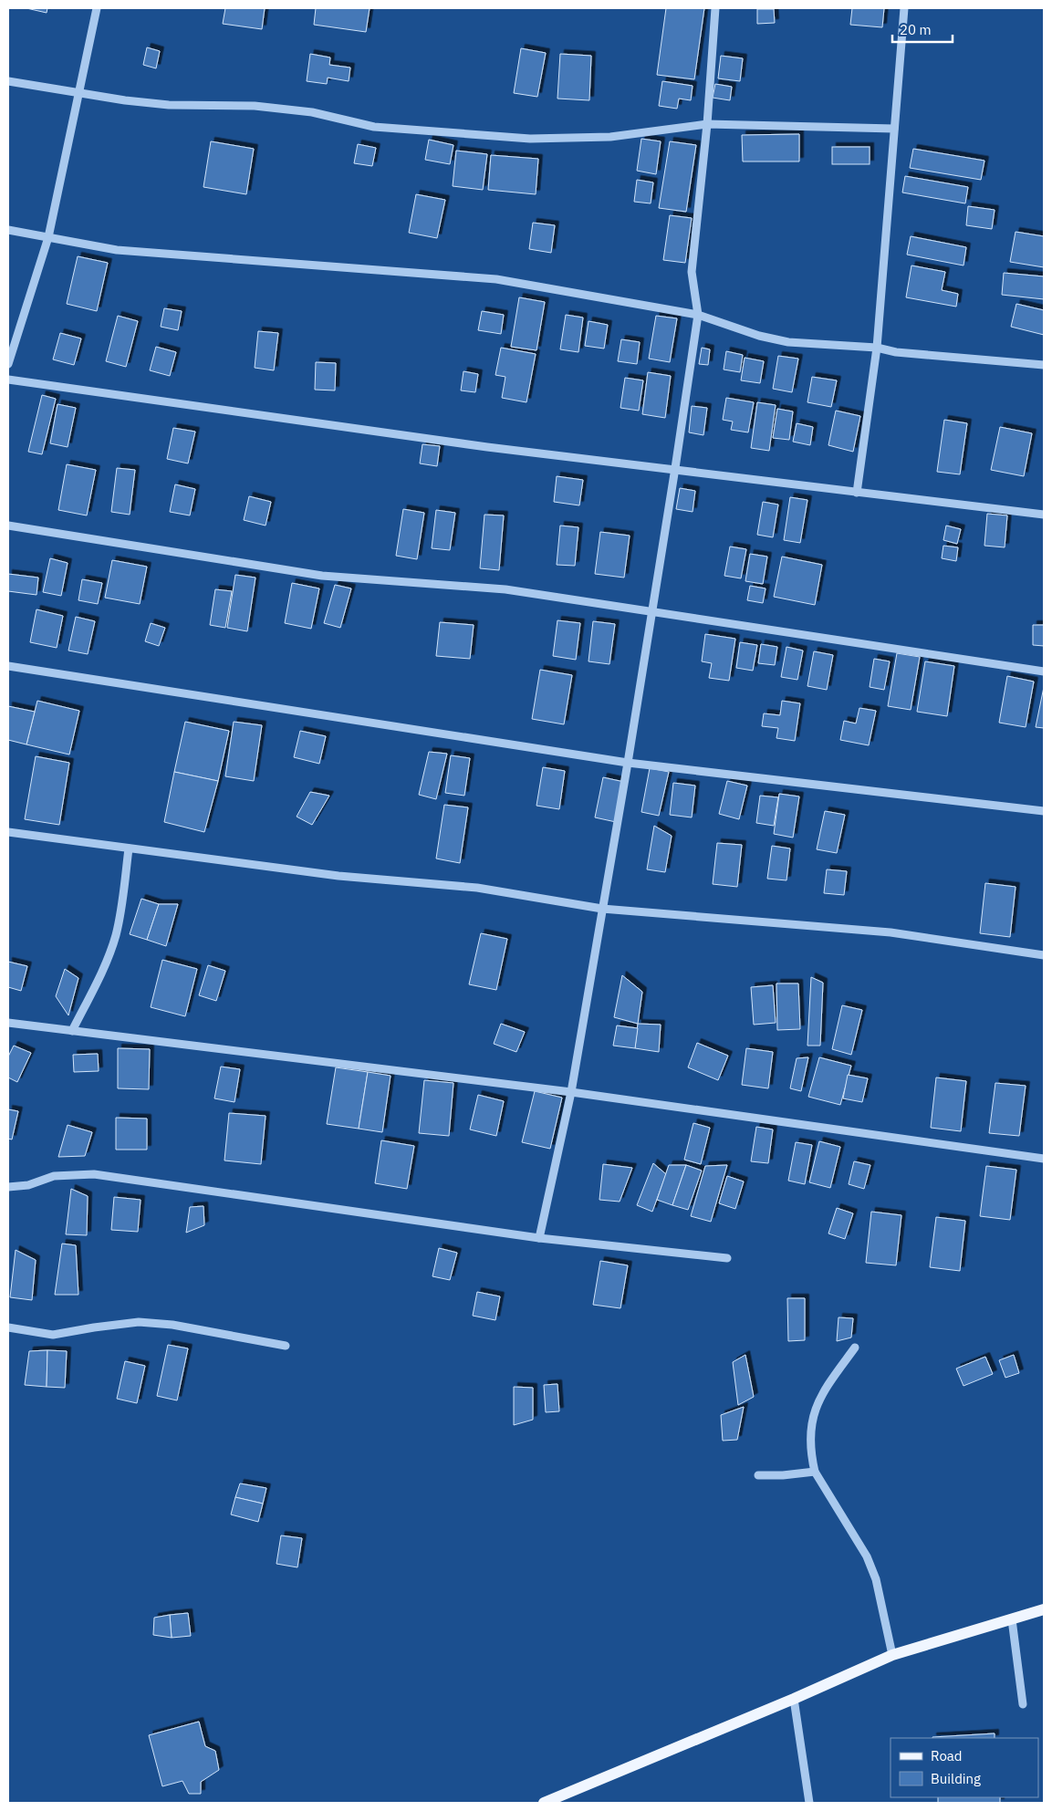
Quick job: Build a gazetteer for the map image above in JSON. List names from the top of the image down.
{
  "legend": ["Road", "Building"],
  "scale_bar": "20 m"
}
